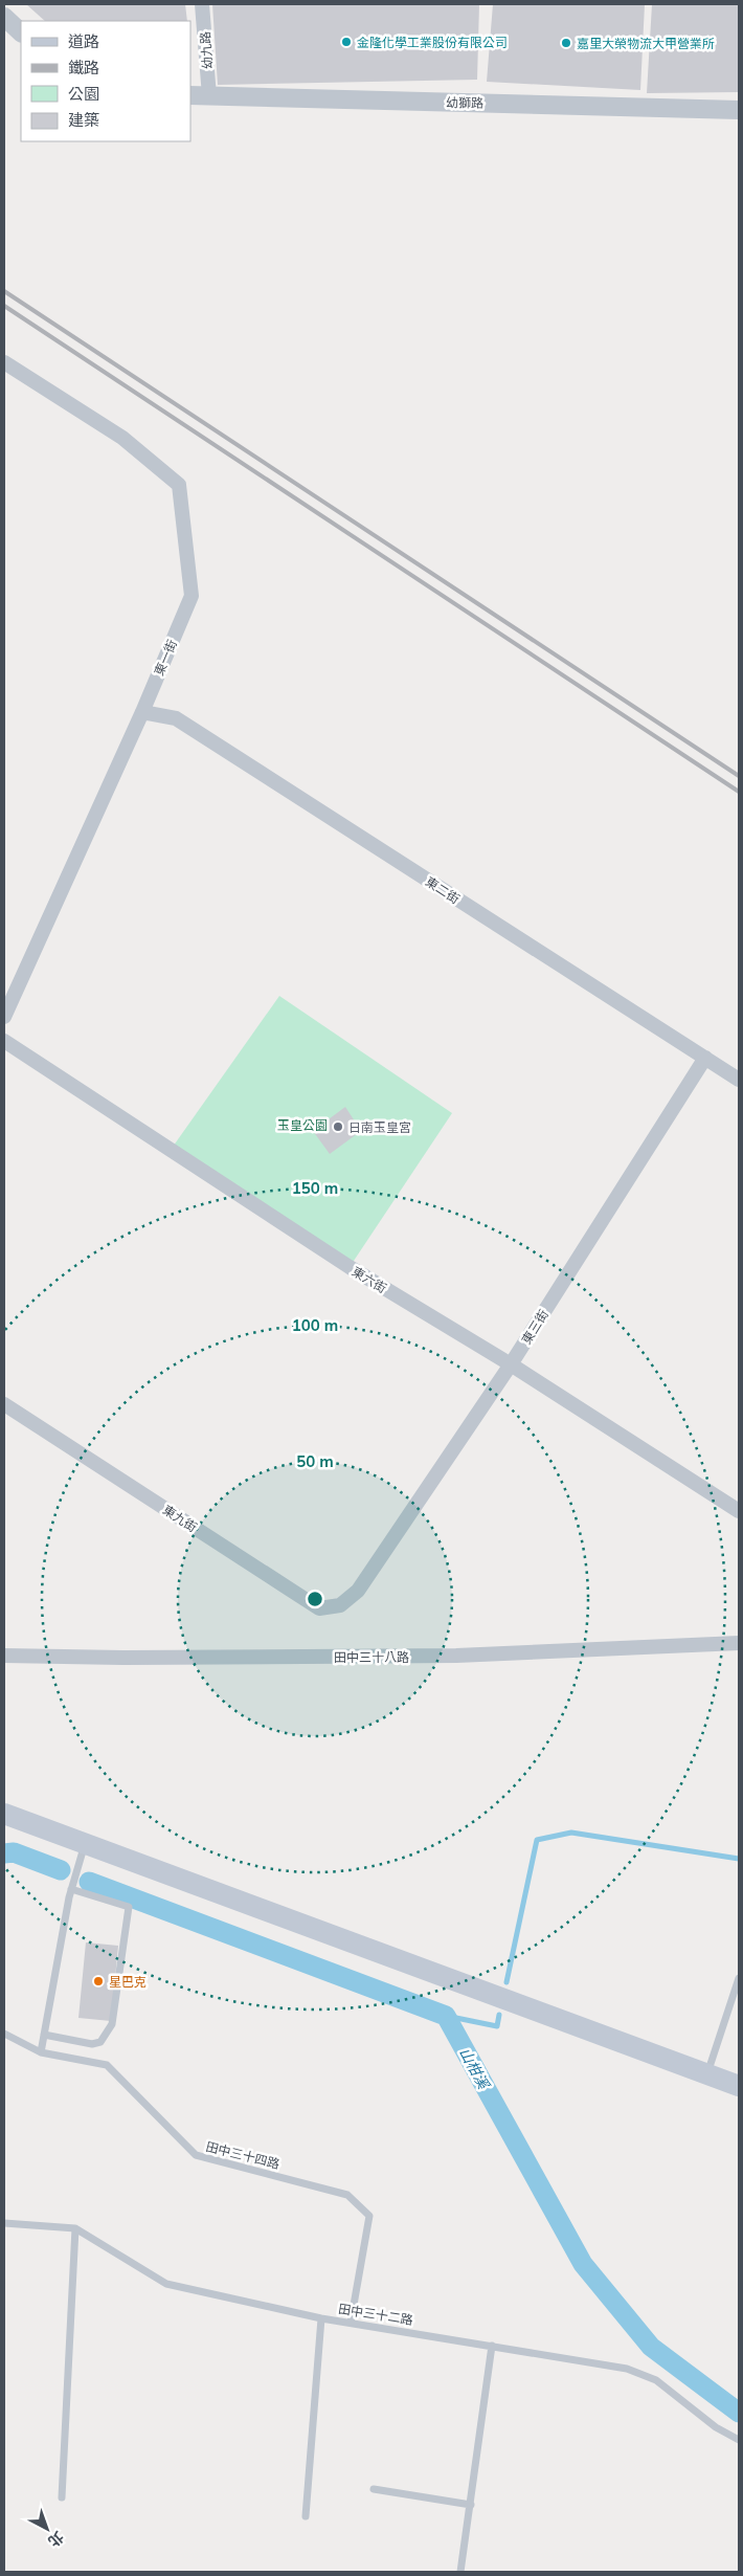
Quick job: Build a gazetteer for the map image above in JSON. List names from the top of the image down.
{
  "streets": {
    "street": [
      "幼九路",
      "幼獅路",
      "東一街",
      "東二街",
      "東六街",
      "東三街",
      "東九街",
      "田中三十八路"
    ],
    "lane": ["田中三十四路", "田中三十二路"]
  },
  "crossings": [
    ["幼九路", "幼獅路"],
    ["東一街", "東二街"],
    ["東二街", "東三街"],
    ["東六街", "東三街"],
    ["東三街", "東九街"],
    ["田中三十四路", "田中三十二路"]
  ],
  "water": ["山柑溪"],
  "parks": ["玉皇公園"],
  "places": [
    "金隆化學工業股份有限公司",
    "嘉里大榮物流大甲營業所",
    "日南玉皇宮",
    "星巴克"
  ],
  "legend": [
    "道路",
    "鐵路",
    "公園",
    "建築"
  ],
  "north": "bottom right",
  "rings": ["150 m", "100 m", "50 m"]
}
